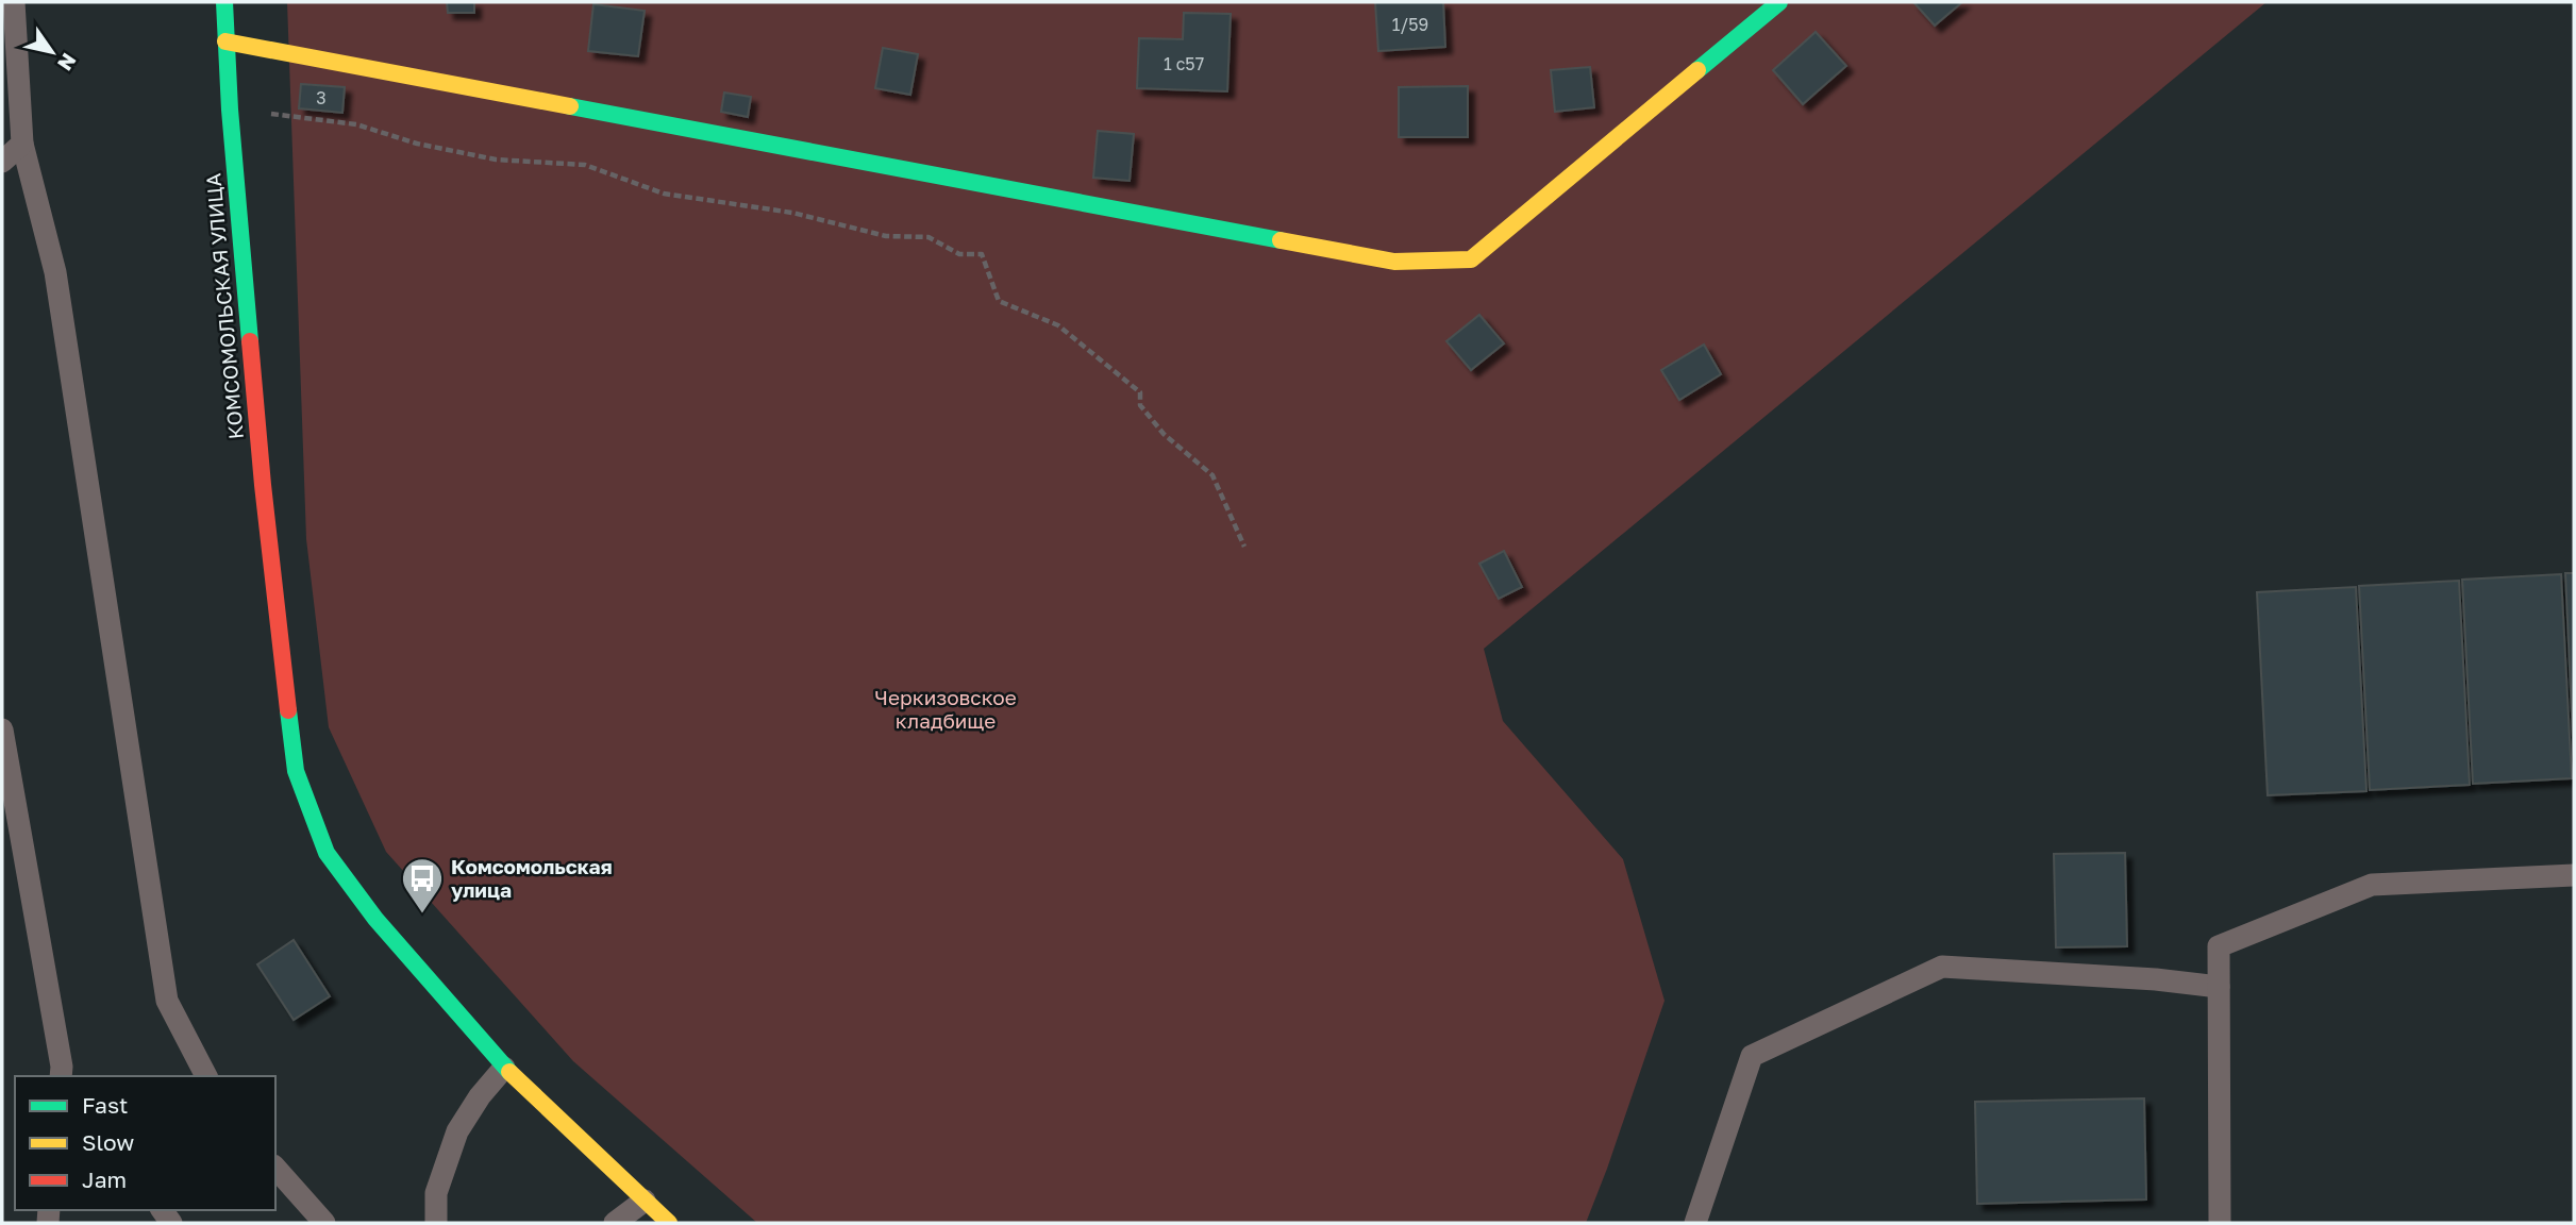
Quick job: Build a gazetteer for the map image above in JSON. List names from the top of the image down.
{
  "streets": {
    "street": ["КОМСОМОЛЬСКАЯ УЛИЦА"]
  },
  "parks": ["Черкизовское кладбище"],
  "places": {
    "bus stop": ["Комсомольская улица"]
  },
  "house_numbers": ["1/59", "1 с57", "3"],
  "legend": ["Fast", "Slow", "Jam"],
  "north": "bottom right"
}
